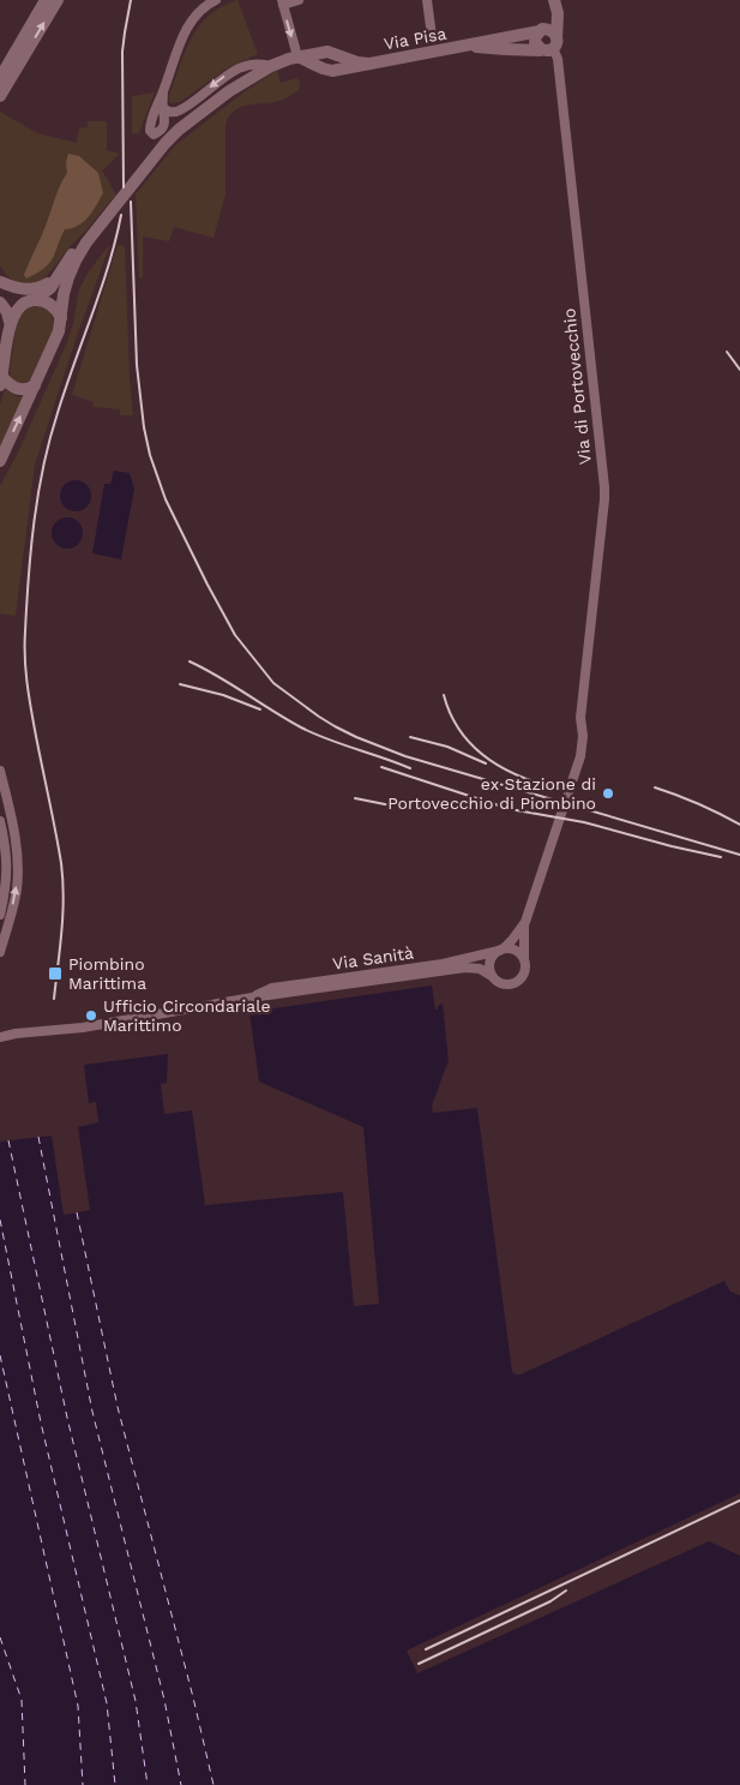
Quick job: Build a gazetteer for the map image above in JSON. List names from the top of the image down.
{
  "streets": {
    "main road": ["Via Pisa", "Via di Portovecchio"],
    "street": ["Via Sanità"]
  },
  "crossings": [
    ["Via Pisa", "Via di Portovecchio"],
    ["Via di Portovecchio", "Via Sanità"]
  ],
  "places": {
    "other": ["ex Stazione di Portovecchio di Piombino", "Ufficio Circondariale Marittimo"],
    "transit": ["Piombino Marittima"]
  }
}
